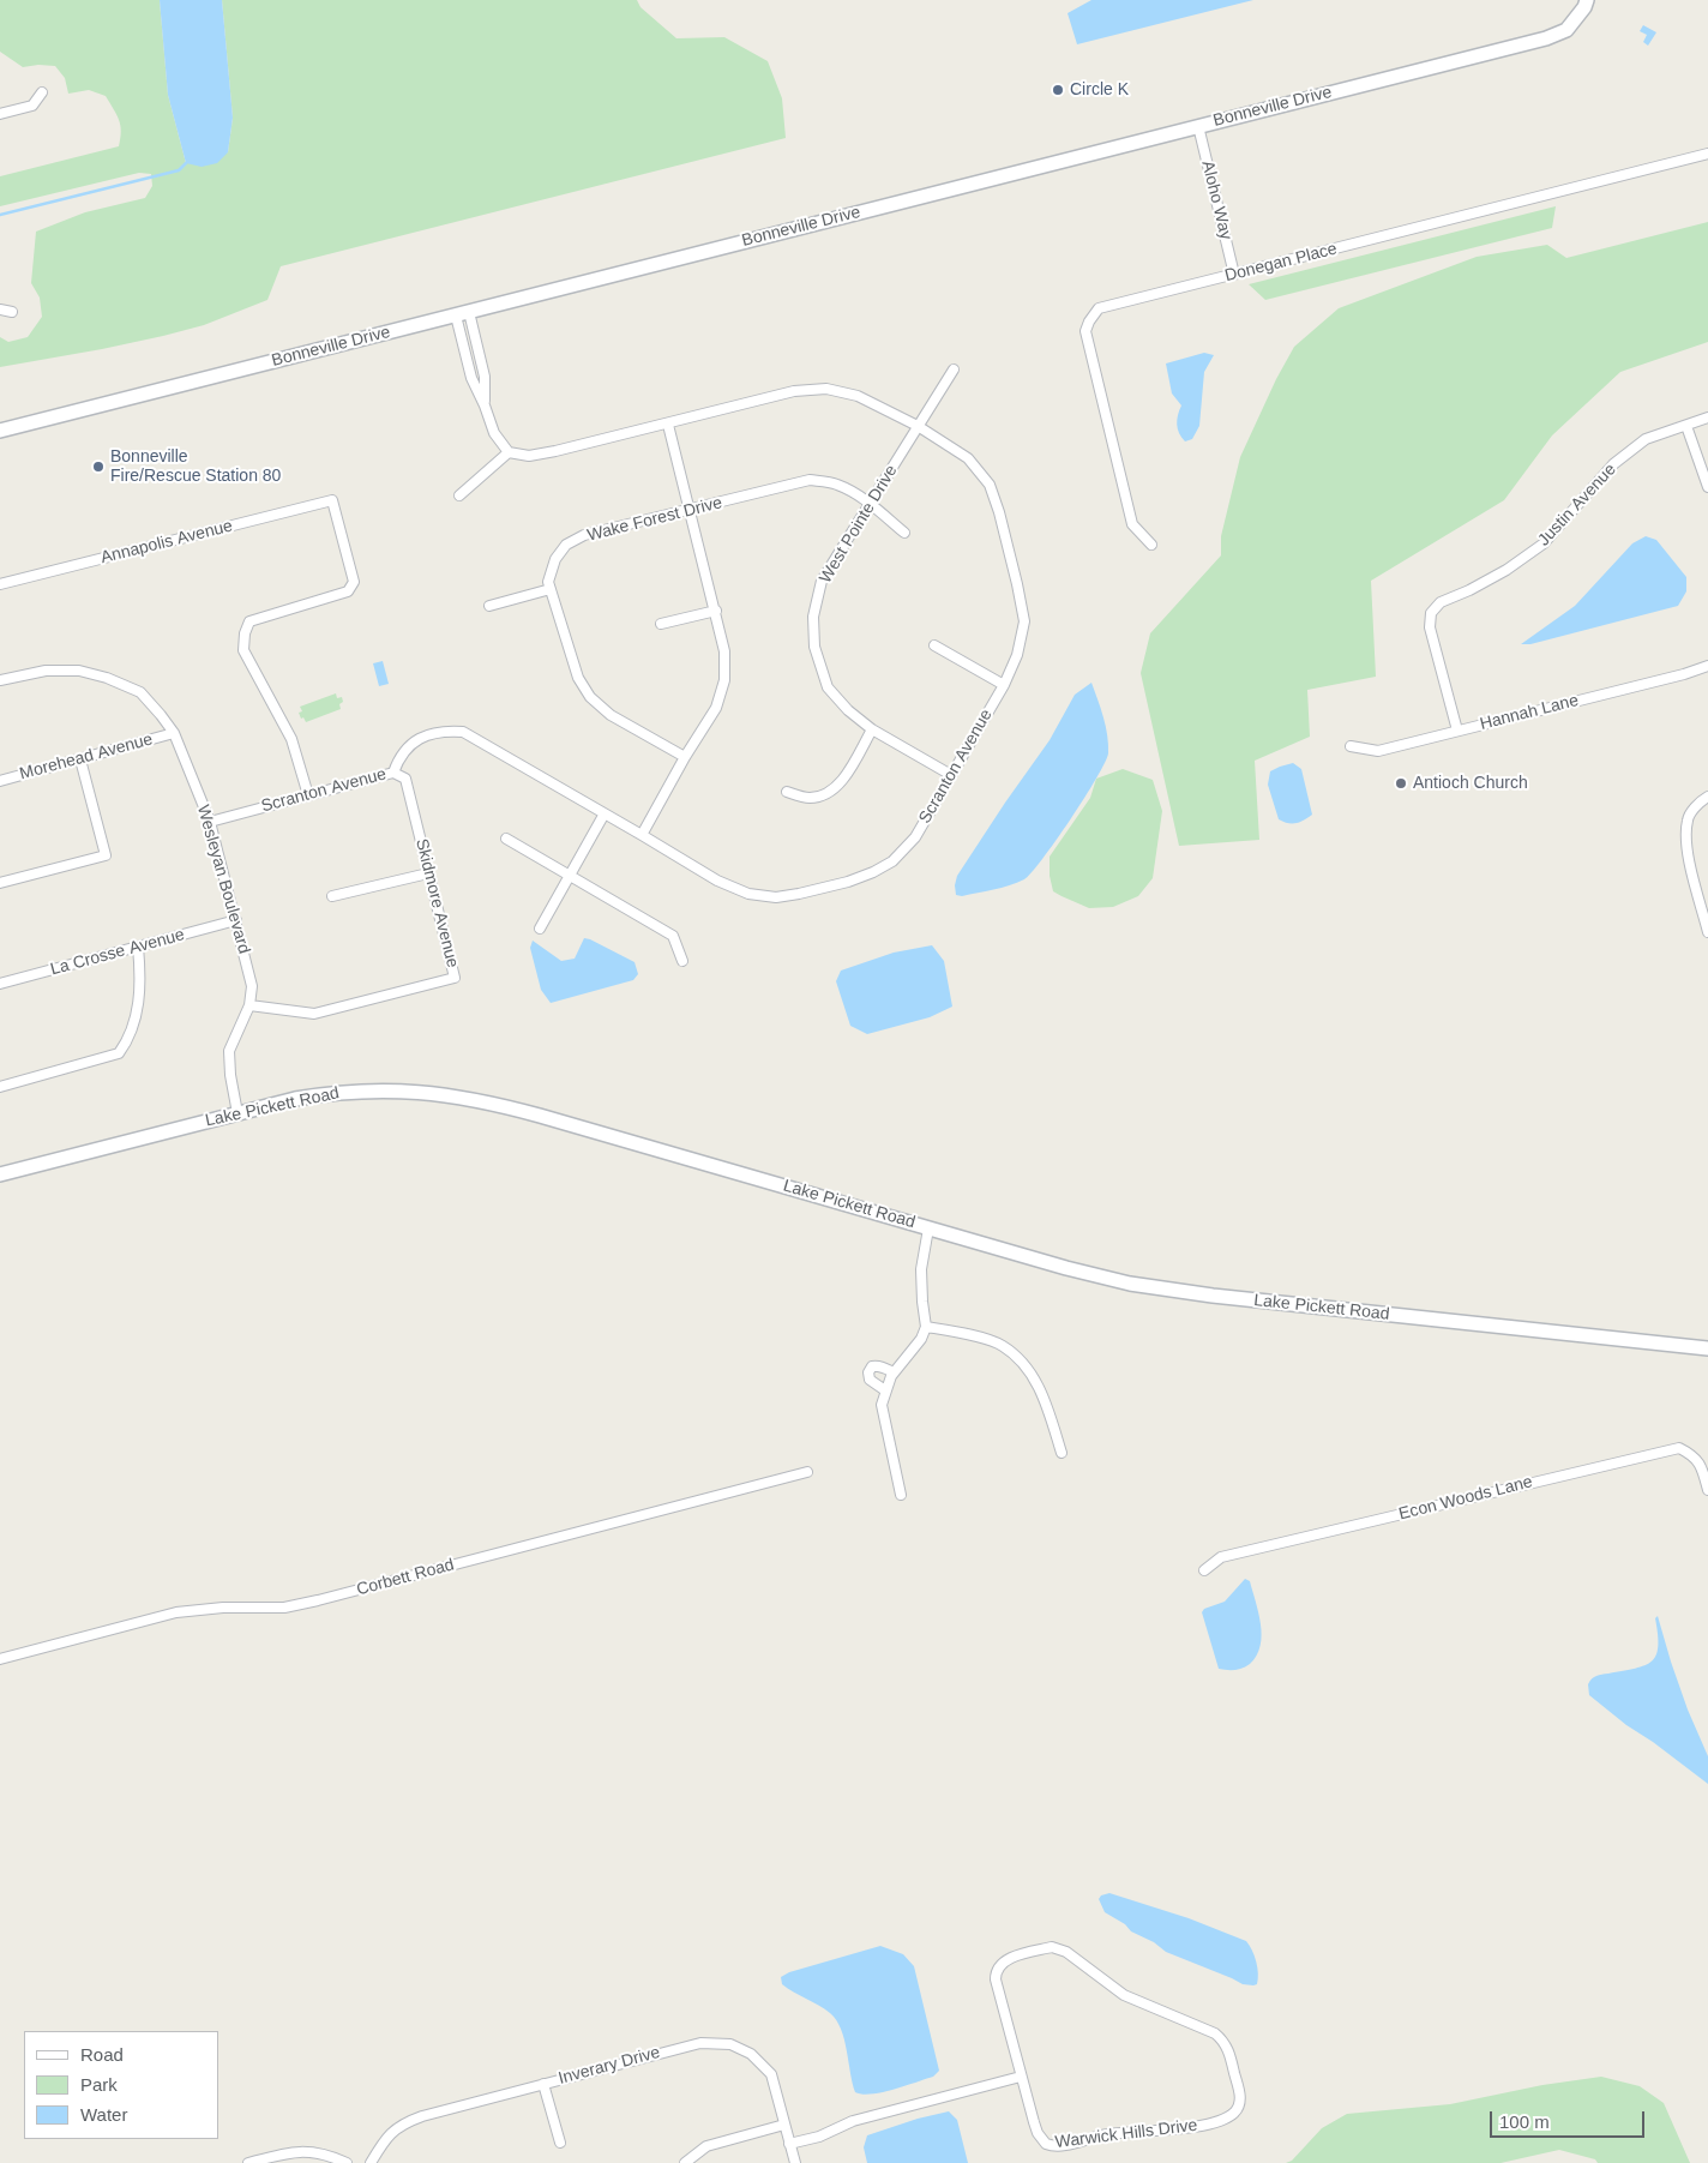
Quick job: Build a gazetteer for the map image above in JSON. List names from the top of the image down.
{
  "streets": {
    "main road": ["Bonneville Drive", "Lake Pickett Road"],
    "street": [
      "Aloho Way",
      "Donegan Place",
      "Justin Avenue",
      "Wake Forest Drive",
      "West Pointe Drive",
      "Annapolis Avenue",
      "Hannah Lane",
      "Morehead Avenue",
      "Scranton Avenue",
      "Wesleyan Boulevard",
      "Skidmore Avenue",
      "La Crosse Avenue",
      "Econ Woods Lane",
      "Corbett Road",
      "Inverary Drive",
      "Warwick Hills Drive"
    ]
  },
  "crossings": [
    ["Bonneville Drive", "Aloho Way"],
    ["Aloho Way", "Donegan Place"],
    ["Justin Avenue", "Hannah Lane"],
    ["Wake Forest Drive", "West Pointe Drive"],
    ["West Pointe Drive", "Scranton Avenue"],
    ["Annapolis Avenue", "Scranton Avenue"],
    ["Morehead Avenue", "Wesleyan Boulevard"],
    ["Scranton Avenue", "Wesleyan Boulevard"],
    ["Scranton Avenue", "Skidmore Avenue"],
    ["Wesleyan Boulevard", "Skidmore Avenue"],
    ["Wesleyan Boulevard", "La Crosse Avenue"],
    ["Wesleyan Boulevard", "Lake Pickett Road"]
  ],
  "places": ["Circle K", "Bonneville Fire/Rescue Station 80", "Antioch Church"],
  "legend": ["Road", "Park", "Water"],
  "scale_bar": "100 m"
}
